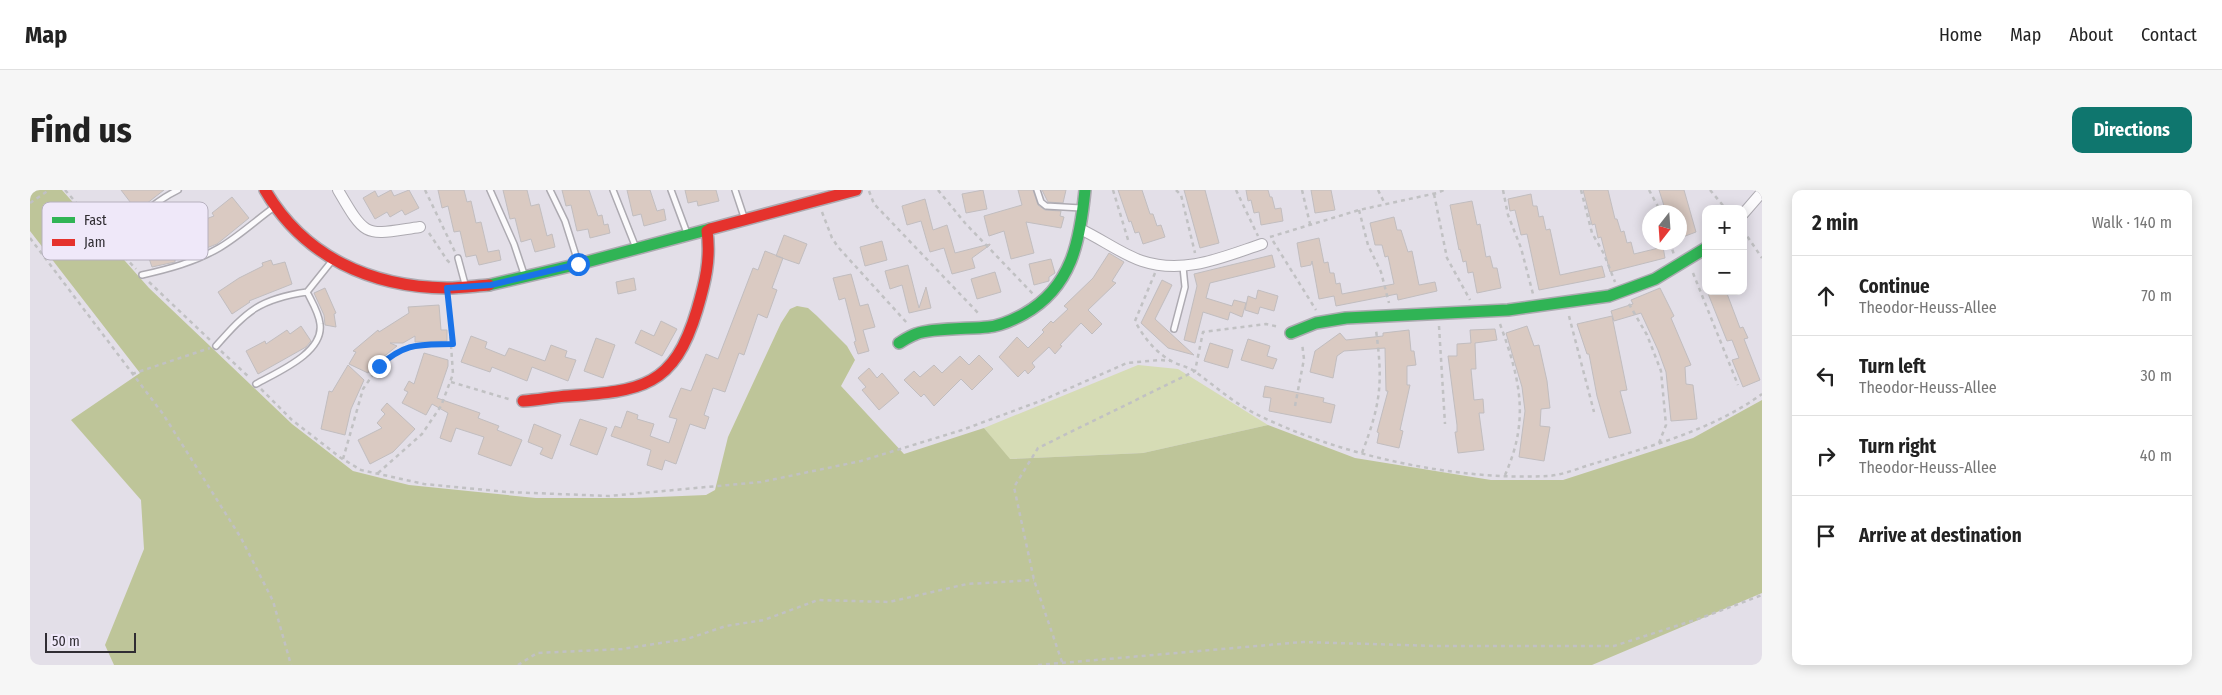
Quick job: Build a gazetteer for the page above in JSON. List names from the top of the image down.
{
  "legend": ["Fast", "Jam"],
  "scale_bar": "50 m",
  "north": "bottom",
  "page": {
    "header": "Map",
    "nav": [
      "Home",
      "Map",
      "About",
      "Contact"
    ],
    "buttons": "Directions",
    "title": "Find us",
    "heading": ["2 min", "Walk · 140 m"],
    "map_buttons": ["+", "−"],
    "list": [
      ["Continue", "Theodor-Heuss-Allee", "70 m"],
      ["Turn left", "Theodor-Heuss-Allee", "30 m"],
      ["Turn right", "Theodor-Heuss-Allee", "40 m"],
      "Arrive at destination"
    ],
    "scale": "50 m"
  }
}
